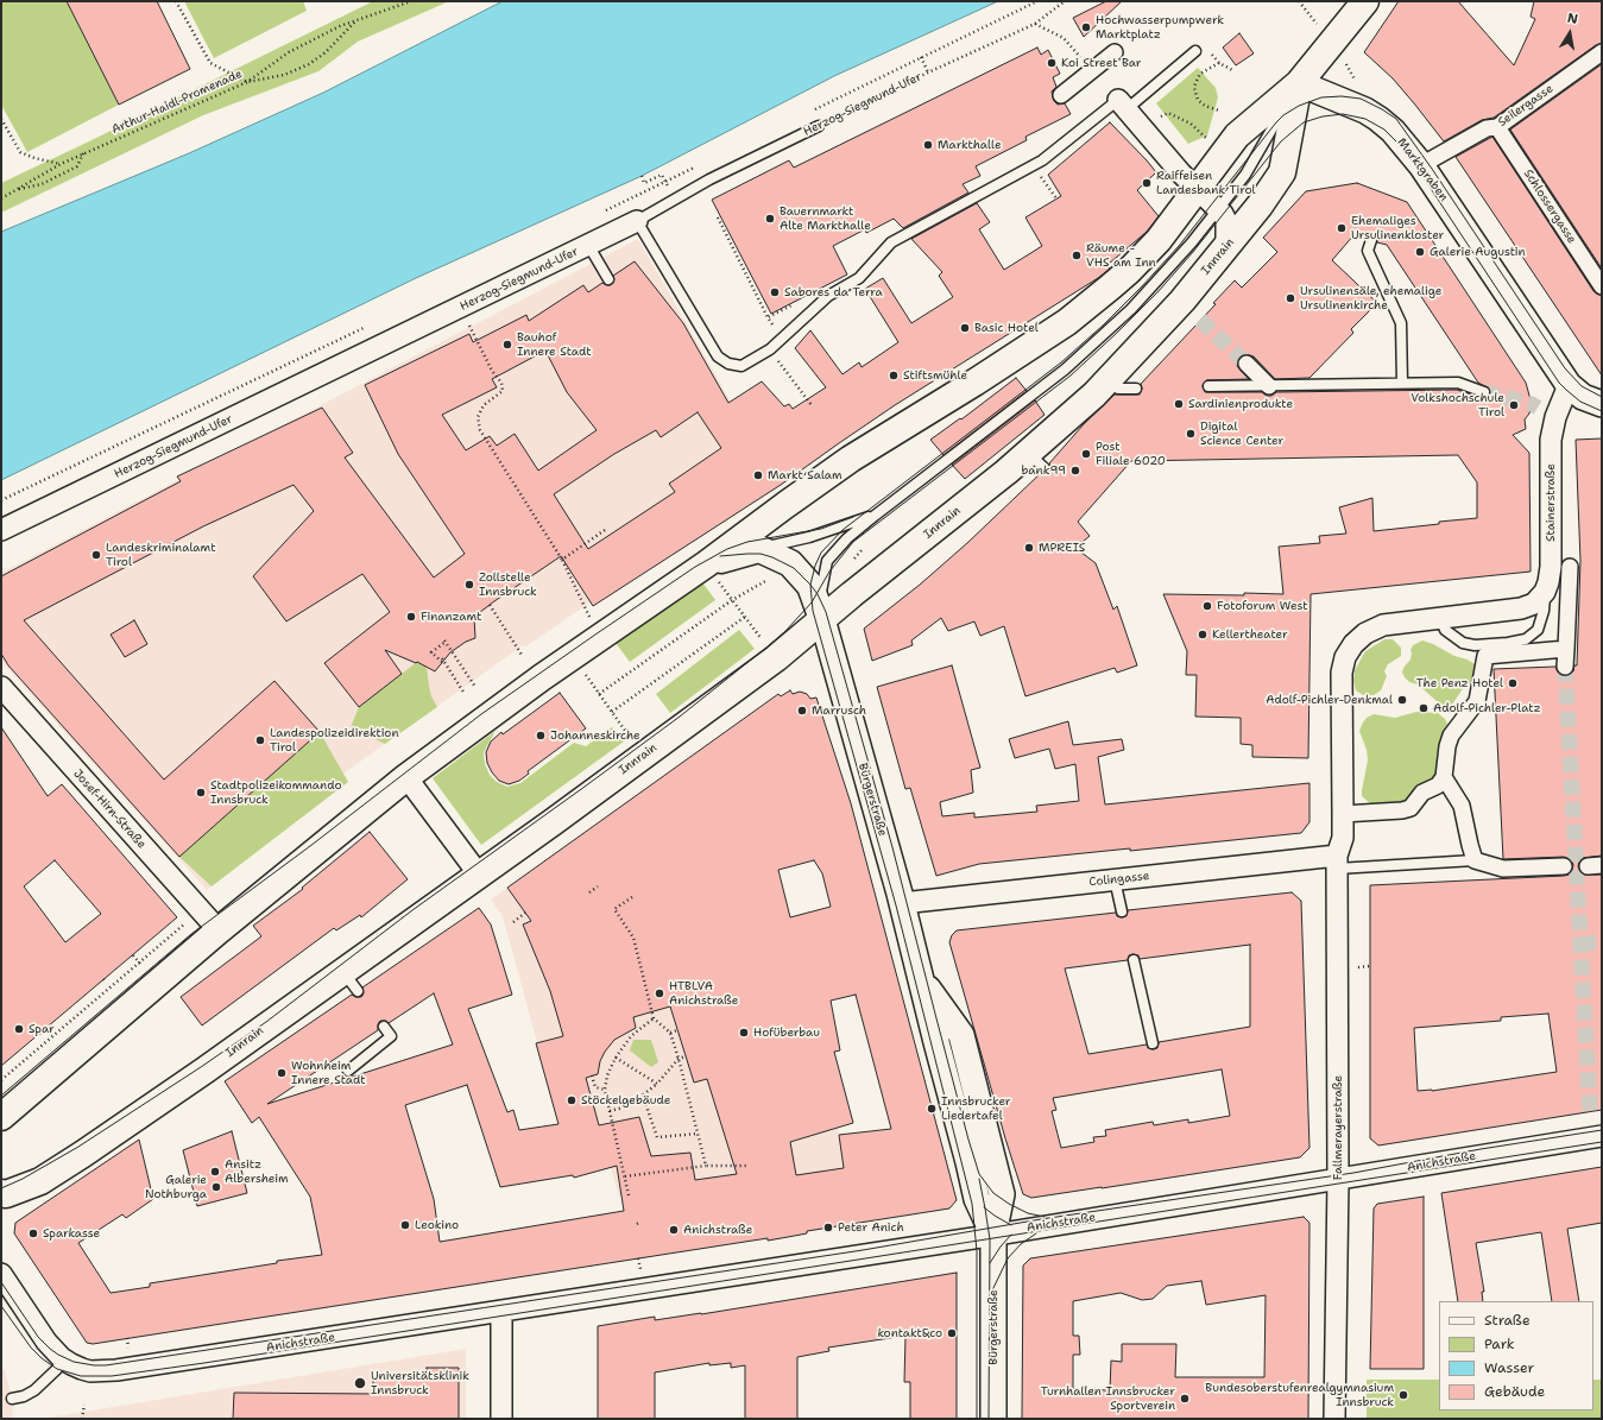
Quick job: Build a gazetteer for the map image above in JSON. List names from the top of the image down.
{
  "streets": {
    "main road": ["Innrain"],
    "street": [
      "Herzog-Siegmund-Ufer",
      "Seilergasse",
      "Marktgraben",
      "Schlossergasse",
      "Stainerstraße",
      "Bürgerstraße",
      "Josef-Hirn-Straße",
      "Colingasse",
      "Fallmerayerstraße",
      "Anichstraße"
    ],
    "path": ["Arthur-Haidl-Promenade"]
  },
  "crossings": [
    ["Seilergasse", "Marktgraben"],
    ["Seilergasse", "Schlossergasse"],
    ["Marktgraben", "Innrain"],
    ["Marktgraben", "Stainerstraße"],
    ["Innrain", "Bürgerstraße"],
    ["Innrain", "Josef-Hirn-Straße"],
    ["Bürgerstraße", "Colingasse"],
    ["Bürgerstraße", "Anichstraße"],
    ["Colingasse", "Fallmerayerstraße"],
    ["Fallmerayerstraße", "Anichstraße"]
  ],
  "places": [
    "Hochwasserpumpwerk Marktplatz",
    "Koi Street Bar",
    "Markthalle",
    "Raiffeisen Landesbank Tirol",
    "Bauernmarkt Alte Markthalle",
    "Ehemaliges Ursulinenkloster",
    "Galerie Augustin",
    "Räume - VHS am Inn",
    "Sabores da Terra",
    "Ursulinensäle, ehemalige Ursulinenkirche",
    "Basic Hotel",
    "Bauhof Innere Stadt",
    "Stiftsmühle",
    "Sardinienprodukte",
    "Volkshochschule Tirol",
    "Digital Science Center",
    "Post Filiale 6020",
    "bank99",
    "Markt Salam",
    "MPREIS",
    "Landeskriminalamt Tirol",
    "Zollstelle Innsbruck",
    "Fotoforum West",
    "Finanzamt",
    "Kellertheater",
    "The Penz Hotel",
    "Adolf-Pichler-Denkmal",
    "Adolf-Pichler-Platz",
    "Marrusch",
    "Johanneskirche",
    "Landespolizeidirektion Tirol",
    "Stadtpolizeikommando Innsbruck",
    "HTBLVA Anichstraße",
    "Spar",
    "Hofüberbau",
    "Wohnheim Innere Stadt",
    "Stöckelgebäude",
    "Innsbrucker Liedertafel",
    "Ansitz Albersheim",
    "Galerie Nothburga",
    "Leokino",
    "Peter Anich",
    "Anichstraße",
    "Sparkasse",
    "kontakt&co",
    "Universitätsklinik Innsbruck",
    "Bundesoberstufenrealgymnasium Innsbruck",
    "Turnhallen Innsbrucker Sportverein"
  ],
  "legend": [
    "Straße",
    "Park",
    "Wasser",
    "Gebäude"
  ],
  "north": "top"
}
